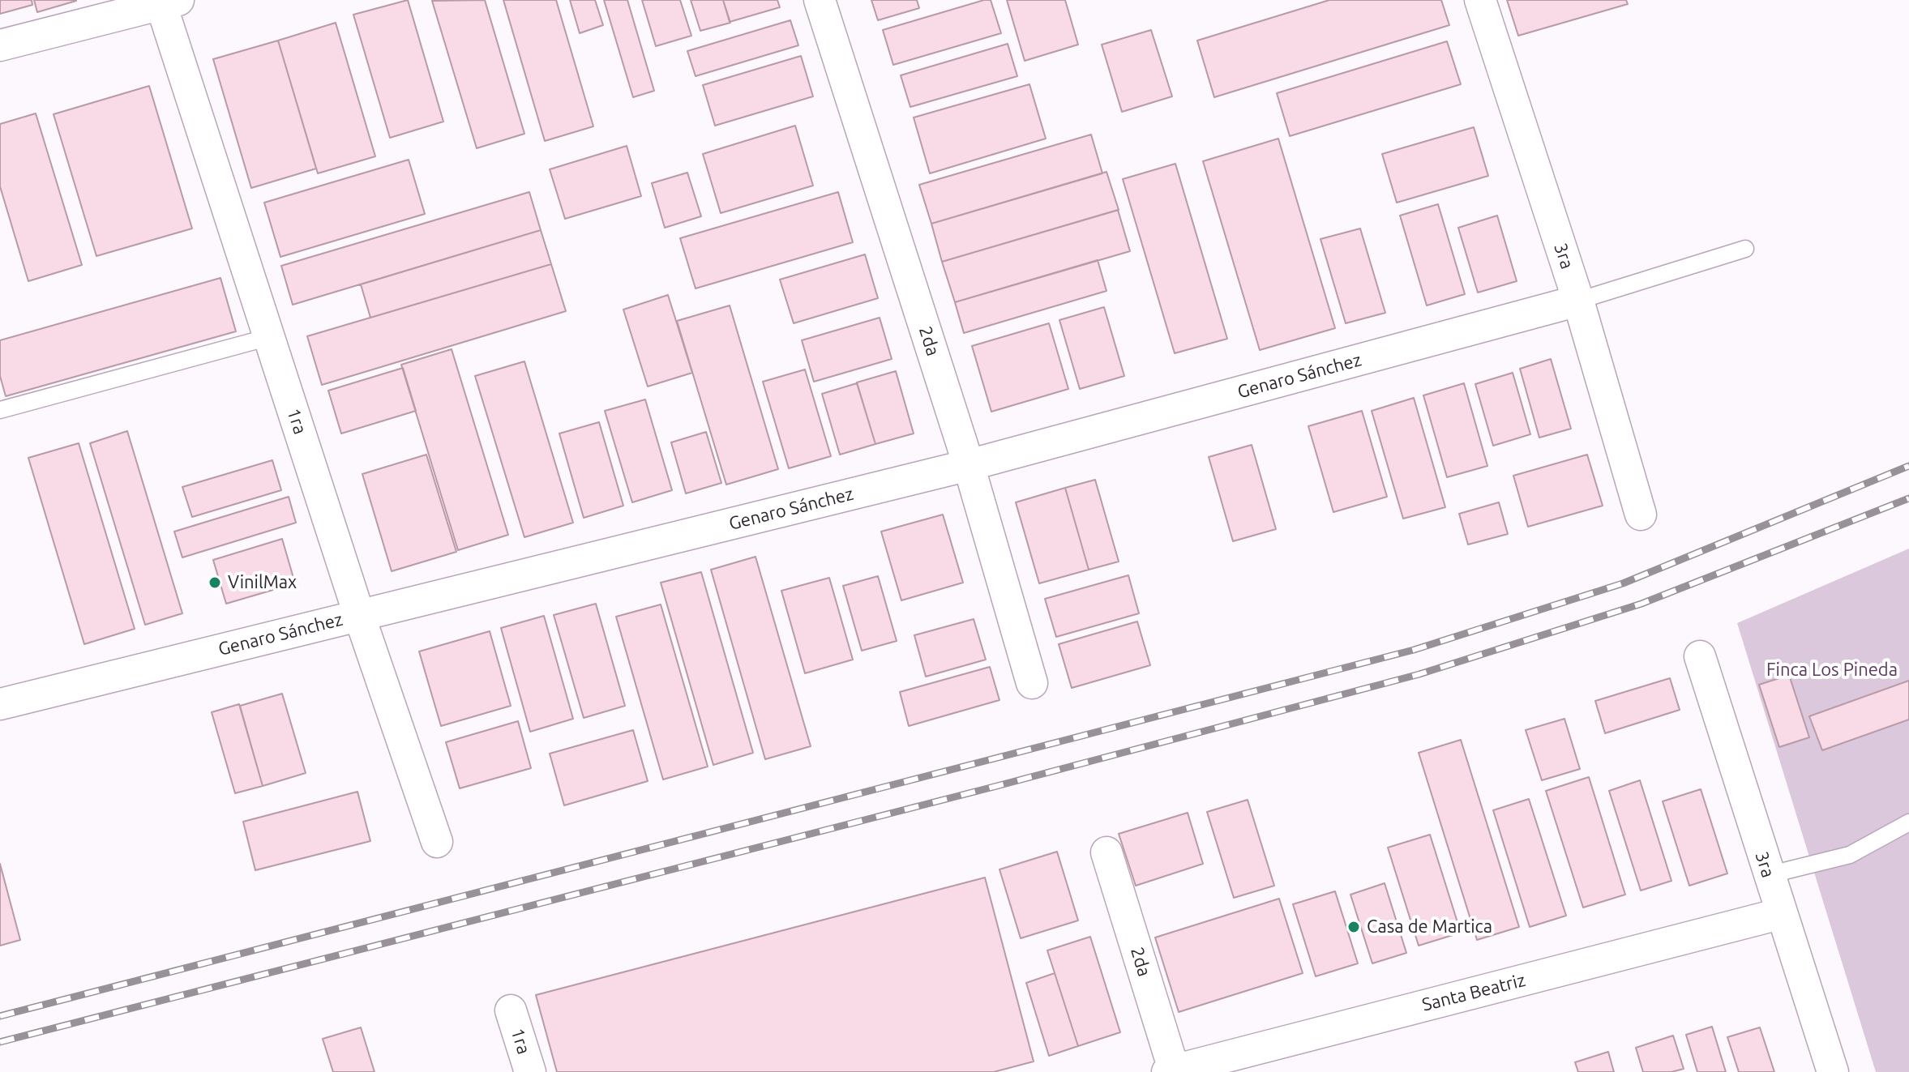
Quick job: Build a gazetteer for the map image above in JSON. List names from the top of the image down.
{
  "streets": {
    "street": [
      "3ra",
      "2da",
      "Genaro Sánchez",
      "1ra",
      "Santa Beatriz"
    ]
  },
  "crossings": [
    ["3ra", "Genaro Sánchez"],
    ["3ra", "Santa Beatriz"],
    ["2da", "Genaro Sánchez"],
    ["2da", "Santa Beatriz"],
    ["Genaro Sánchez", "1ra"]
  ],
  "parks": ["Finca Los Pineda"],
  "places": ["VinilMax", "Casa de Martica"]
}
